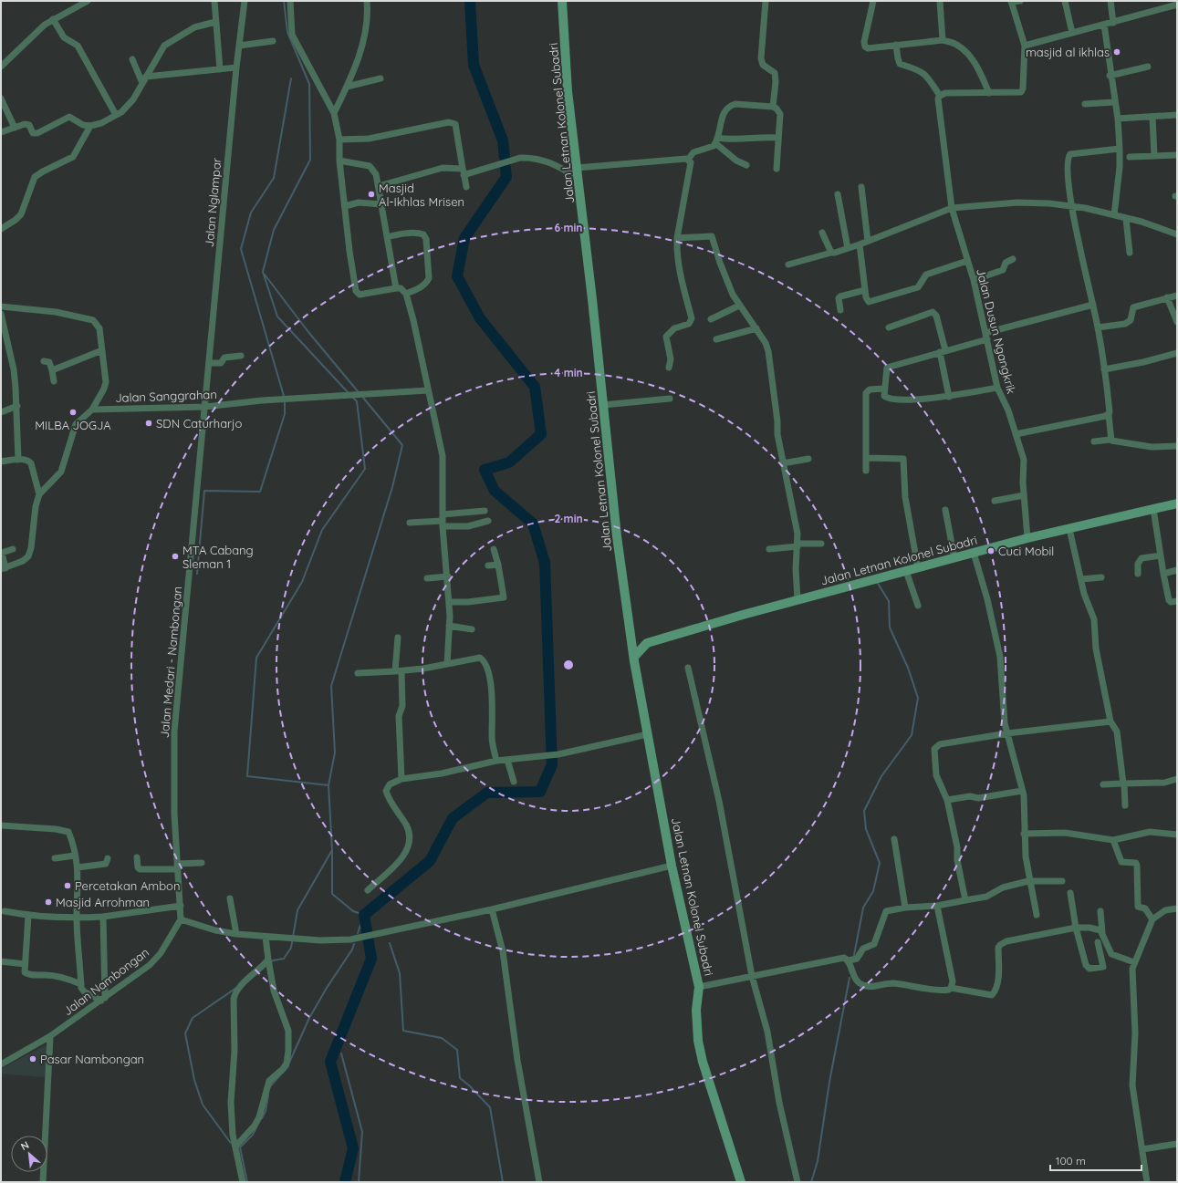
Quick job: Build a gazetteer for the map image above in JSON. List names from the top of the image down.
{
  "streets": {
    "main road": ["Jalan Letnan Kolonel Subadri"],
    "street": [
      "Jalan Nglampar",
      "Jalan Dusun Ngangkrik",
      "Jalan Sanggrahan",
      "Jalan Medari - Nambongan",
      "Jalan Nambongan"
    ]
  },
  "crossings": [
    ["Jalan Letnan Kolonel Subadri", "Jalan Dusun Ngangkrik"],
    ["Jalan Nglampar", "Jalan Sanggrahan"],
    ["Jalan Nglampar", "Jalan Medari - Nambongan"],
    ["Jalan Sanggrahan", "Jalan Medari - Nambongan"],
    ["Jalan Medari - Nambongan", "Jalan Nambongan"]
  ],
  "places": [
    "masjid al ikhlas",
    "Masjid Al-Ikhlas Mrisen",
    "MILBA JOGJA",
    "SDN Caturharjo",
    "Cuci Mobil",
    "MTA Cabang Sleman 1",
    "Percetakan Ambon",
    "Masjid Arrohman",
    "Pasar Nambongan"
  ],
  "scale_bar": "100 m",
  "north": "top left",
  "rings": ["6 min", "4 min", "2 min"]
}
